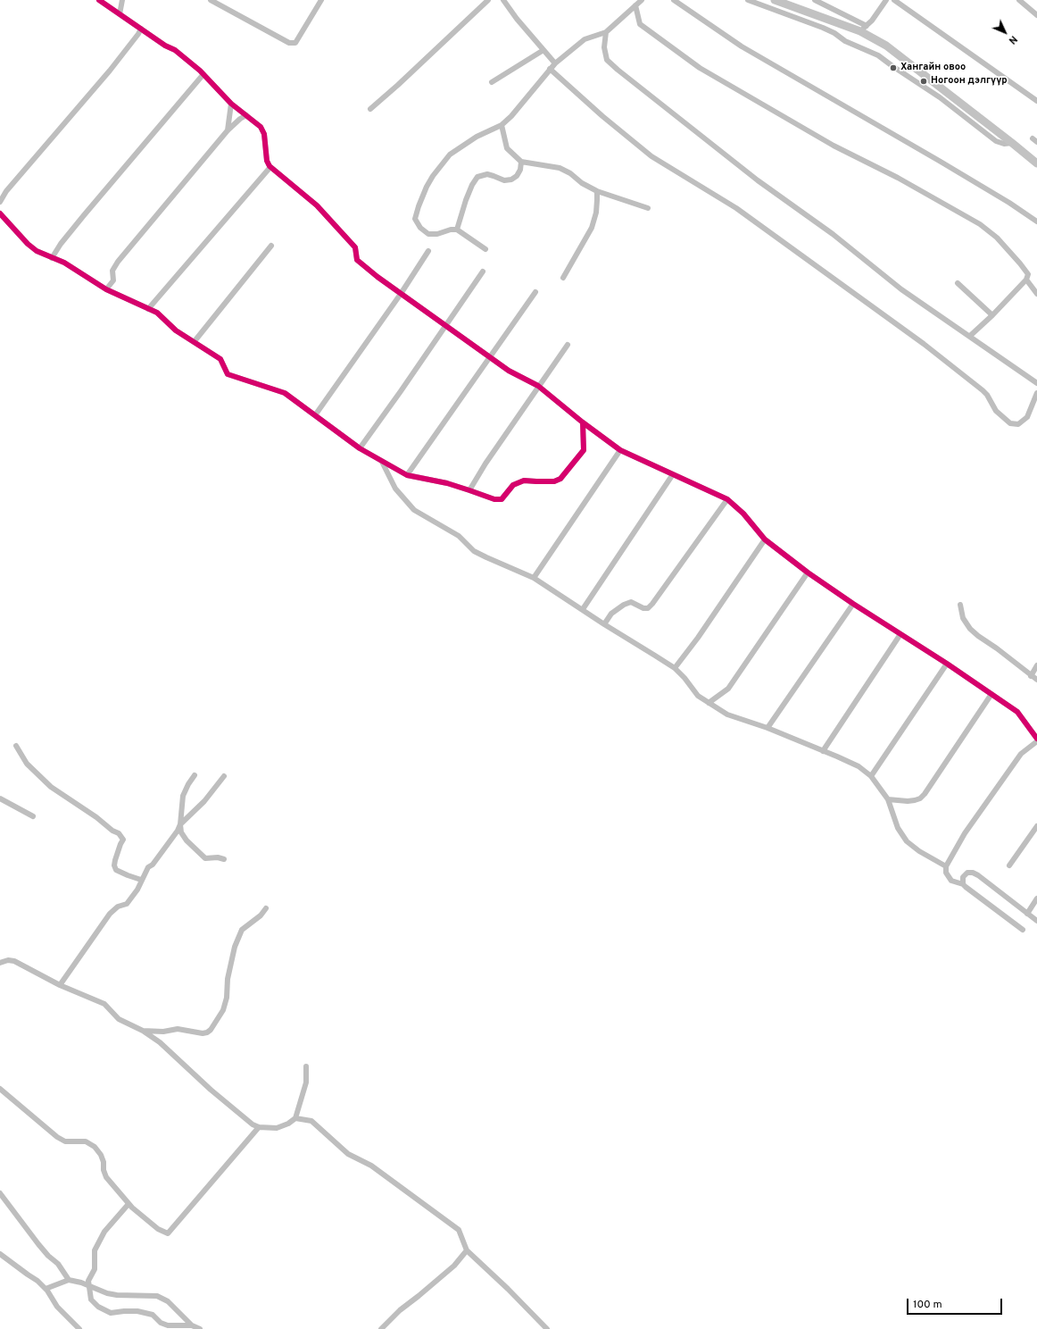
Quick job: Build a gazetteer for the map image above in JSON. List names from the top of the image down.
{
  "places": ["Хангайн овоо", "Ногоон дэлгүүр"],
  "scale_bar": "100 m",
  "north": "bottom right"
}
